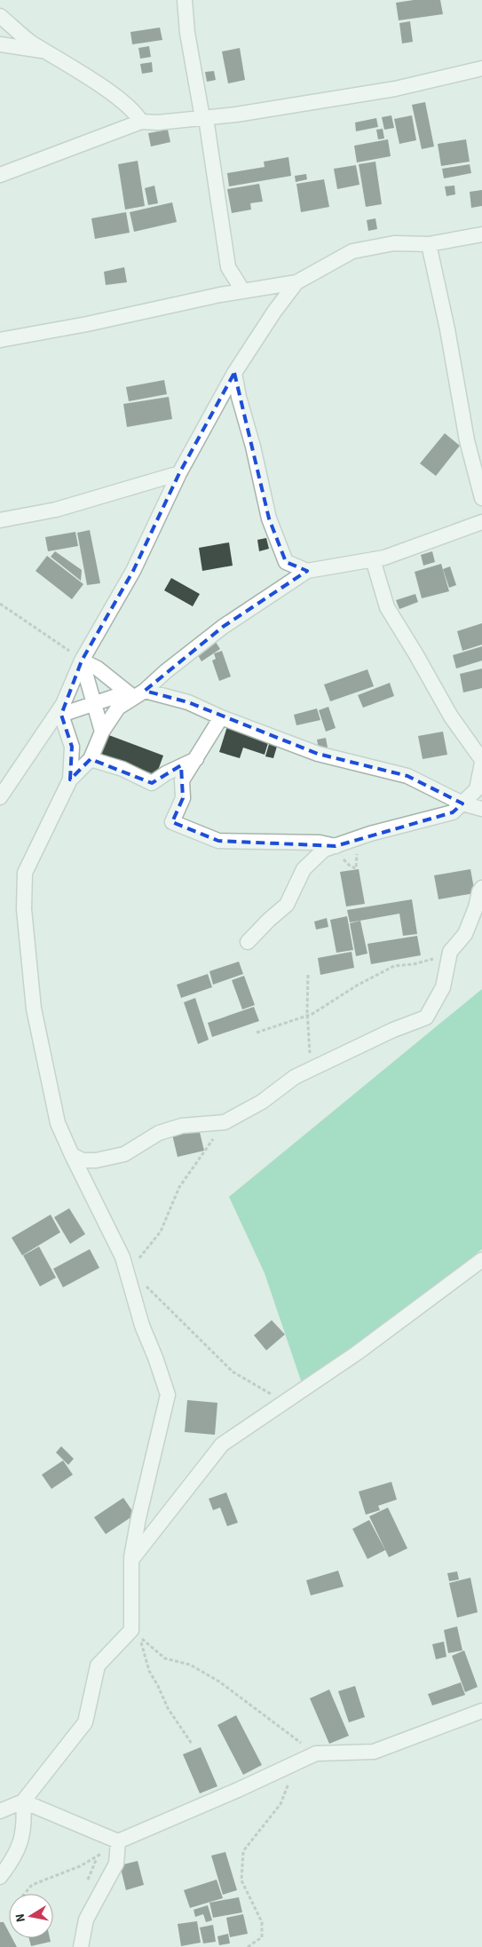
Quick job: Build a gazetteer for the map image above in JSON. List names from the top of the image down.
{
  "north": "left"
}
